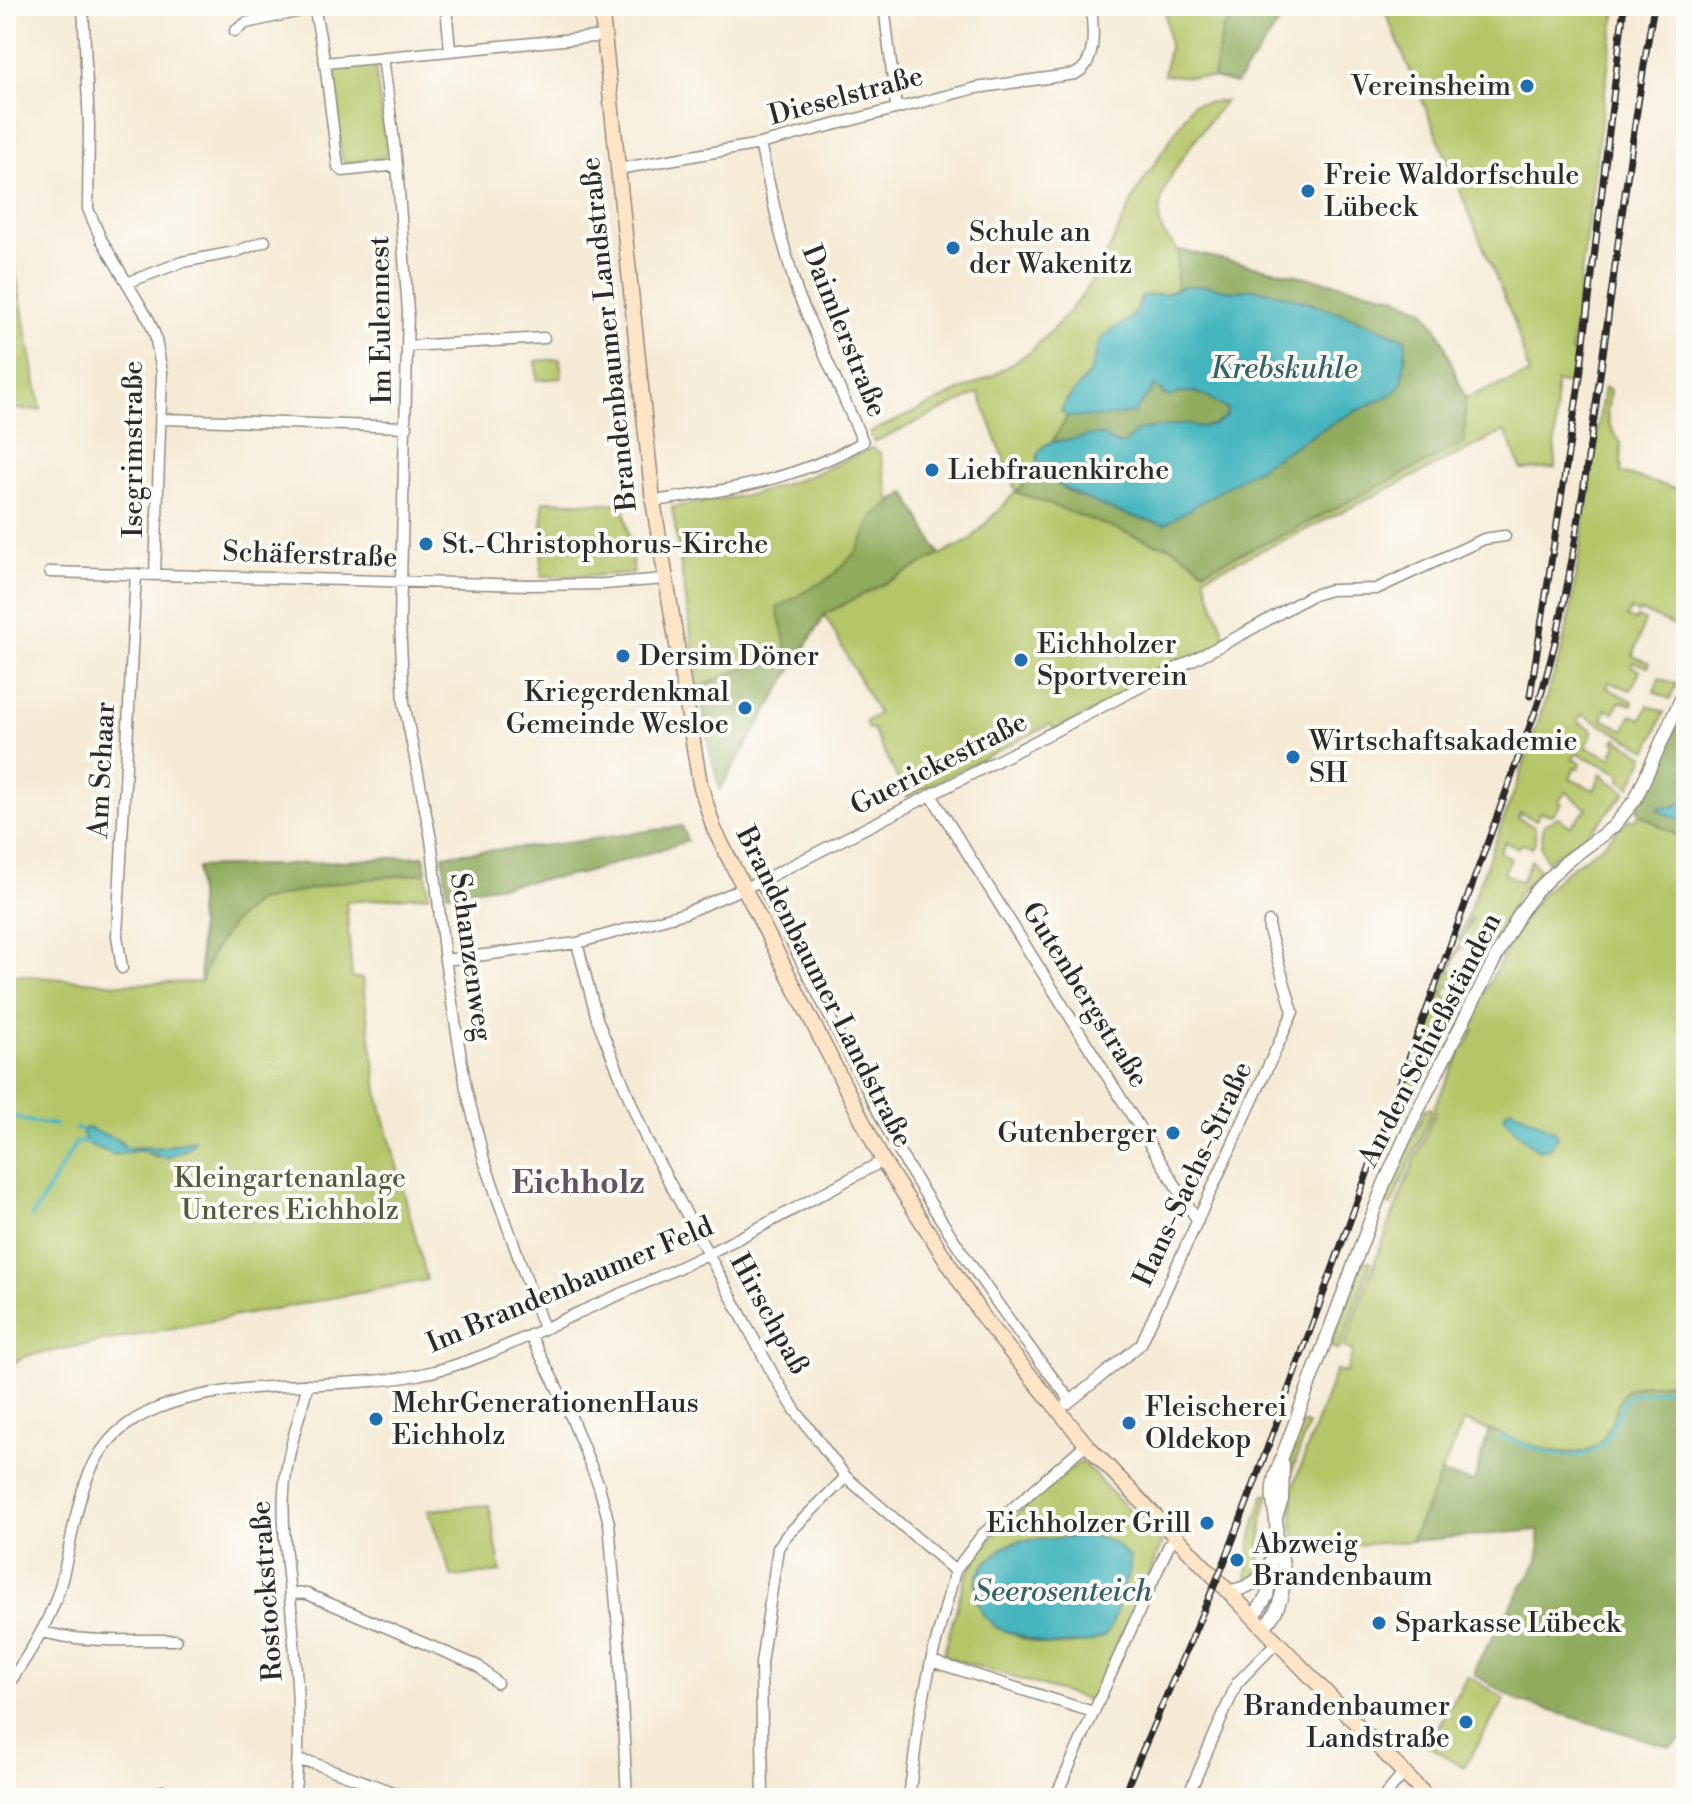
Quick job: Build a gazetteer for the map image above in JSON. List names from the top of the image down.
{
  "streets": {
    "main road": ["Brandenbaumer Landstraße"],
    "street": [
      "Dieselstraße",
      "Im Eulennest",
      "Daimlerstraße",
      "Isegrimstraße",
      "Schäferstraße",
      "Guerickestraße",
      "Am Schaar",
      "Schanzenweg",
      "Gutenbergstraße",
      "An den Schießständen",
      "Hans-Sachs-Straße",
      "Im Brandenbaumer Feld",
      "Hirschpaß",
      "Rostockstraße"
    ]
  },
  "crossings": [
    ["Dieselstraße", "Daimlerstraße"],
    ["Dieselstraße", "Brandenbaumer Landstraße"],
    ["Im Eulennest", "Schäferstraße"],
    ["Im Eulennest", "Schanzenweg"],
    ["Daimlerstraße", "Brandenbaumer Landstraße"],
    ["Brandenbaumer Landstraße", "Schäferstraße"],
    ["Brandenbaumer Landstraße", "Guerickestraße"],
    ["Brandenbaumer Landstraße", "An den Schießständen"],
    ["Brandenbaumer Landstraße", "Hans-Sachs-Straße"],
    ["Brandenbaumer Landstraße", "Im Brandenbaumer Feld"],
    ["Isegrimstraße", "Schäferstraße"],
    ["Schäferstraße", "Am Schaar"],
    ["Schäferstraße", "Schanzenweg"],
    ["Guerickestraße", "Schanzenweg"],
    ["Guerickestraße", "Gutenbergstraße"],
    ["Guerickestraße", "Hirschpaß"],
    ["Schanzenweg", "Im Brandenbaumer Feld"],
    ["Gutenbergstraße", "Hans-Sachs-Straße"],
    ["Im Brandenbaumer Feld", "Hirschpaß"],
    ["Im Brandenbaumer Feld", "Rostockstraße"]
  ],
  "districts": ["Eichholz"],
  "water": ["Krebskuhle", "Seerosenteich"],
  "parks": ["Kleingartenanlage Unteres Eichholz"],
  "places": [
    "Vereinsheim",
    "Freie Waldorfschule Lübeck",
    "Schule an der Wakenitz",
    "Liebfrauenkirche",
    "St.-Christophorus-Kirche",
    "Dersim Döner",
    "Eichholzer Sportverein",
    "Kriegerdenkmal Gemeinde Wesloe",
    "Wirtschaftsakademie SH",
    "Gutenberger",
    "MehrGenerationenHaus Eichholz",
    "Fleischerei Oldekop",
    "Eichholzer Grill",
    "Abzweig Brandenbaum",
    "Sparkasse Lübeck",
    "Brandenbaumer Landstraße"
  ]
}
